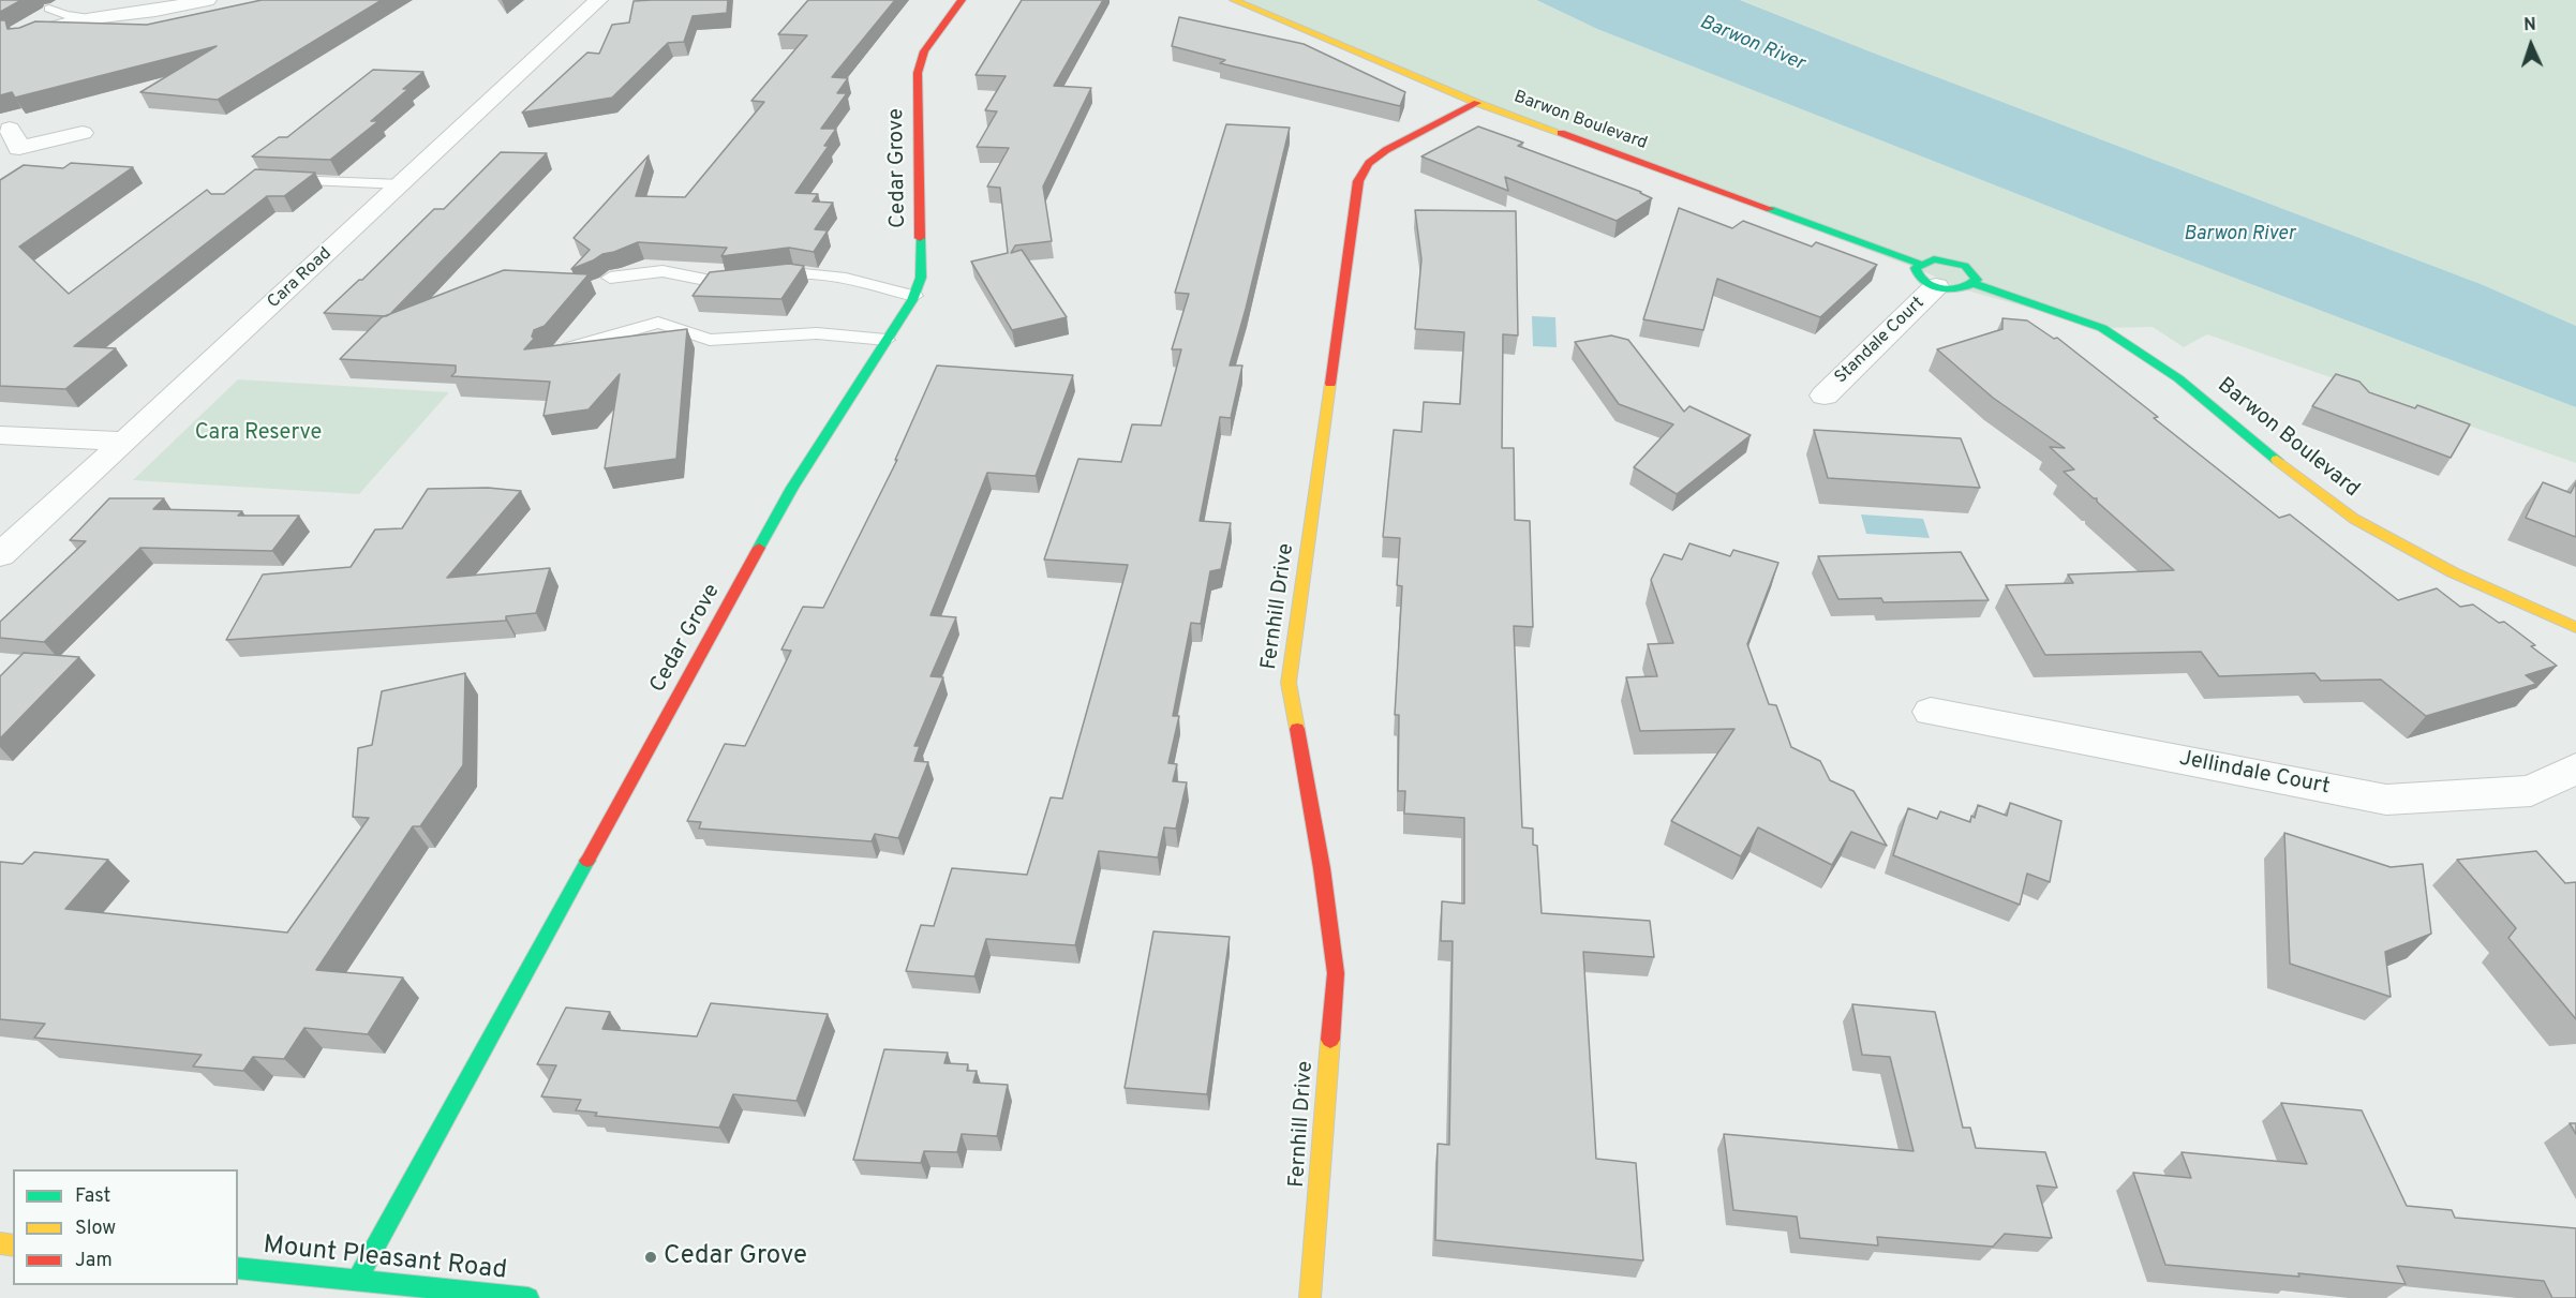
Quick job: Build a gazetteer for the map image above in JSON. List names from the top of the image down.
{
  "streets": {
    "street": [
      "Barwon Boulevard",
      "Cedar Grove",
      "Cara Road",
      "Standale Court",
      "Fernhill Drive",
      "Jellindale Court",
      "Mount Pleasant Road"
    ]
  },
  "crossings": [
    ["Barwon Boulevard", "Fernhill Drive"],
    ["Cedar Grove", "Mount Pleasant Road"]
  ],
  "water": ["Barwon River"],
  "parks": ["Cara Reserve"],
  "places": ["Cedar Grove"],
  "legend": ["Fast", "Slow", "Jam"],
  "north": "top"
}
